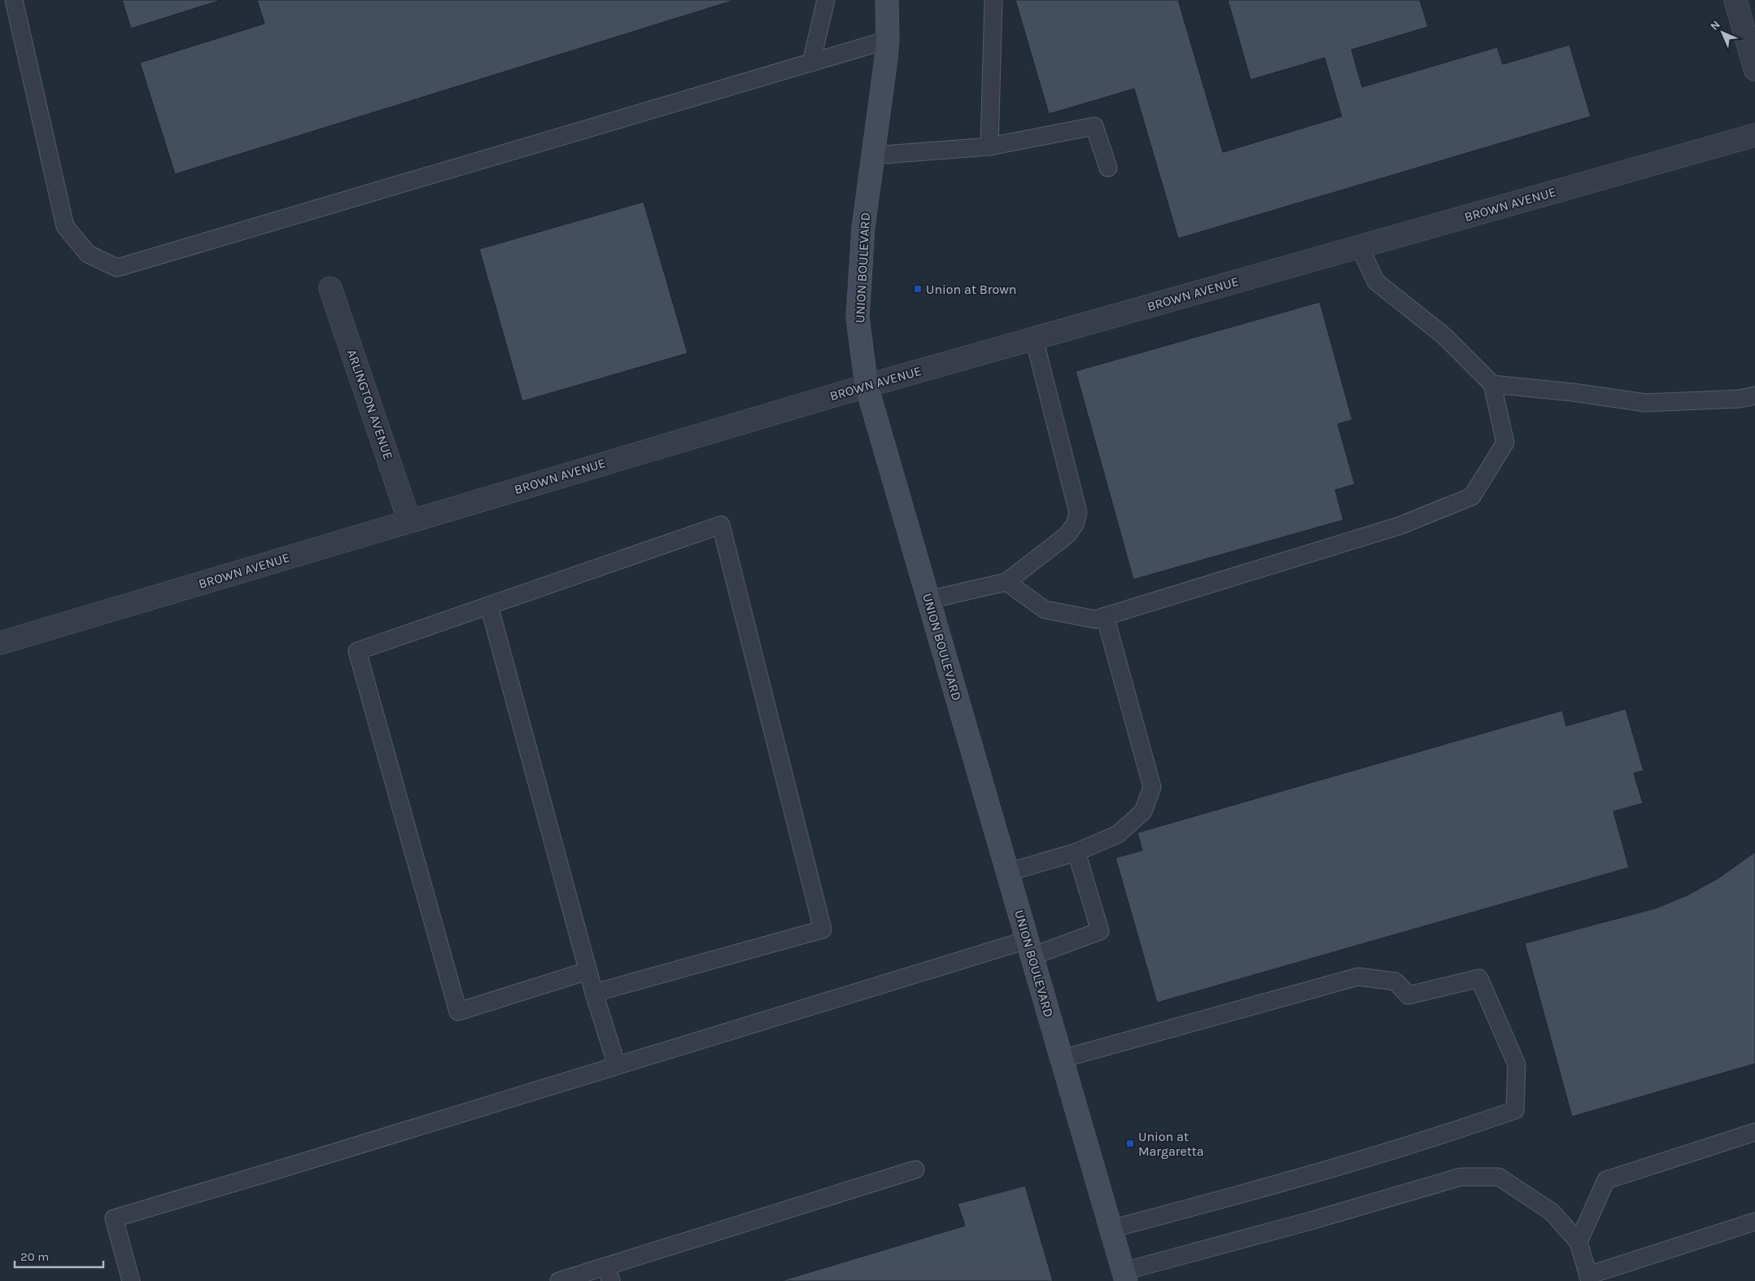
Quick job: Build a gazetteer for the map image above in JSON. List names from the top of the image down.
{
  "streets": {
    "main road": ["UNION BOULEVARD"],
    "street": ["BROWN AVENUE", "ARLINGTON AVENUE"]
  },
  "crossings": [
    ["BROWN AVENUE", "UNION BOULEVARD"],
    ["BROWN AVENUE", "ARLINGTON AVENUE"]
  ],
  "places": {
    "transit": ["Union at Brown", "Union at Margaretta"]
  },
  "scale_bar": "20 m",
  "north": "top left"
}
